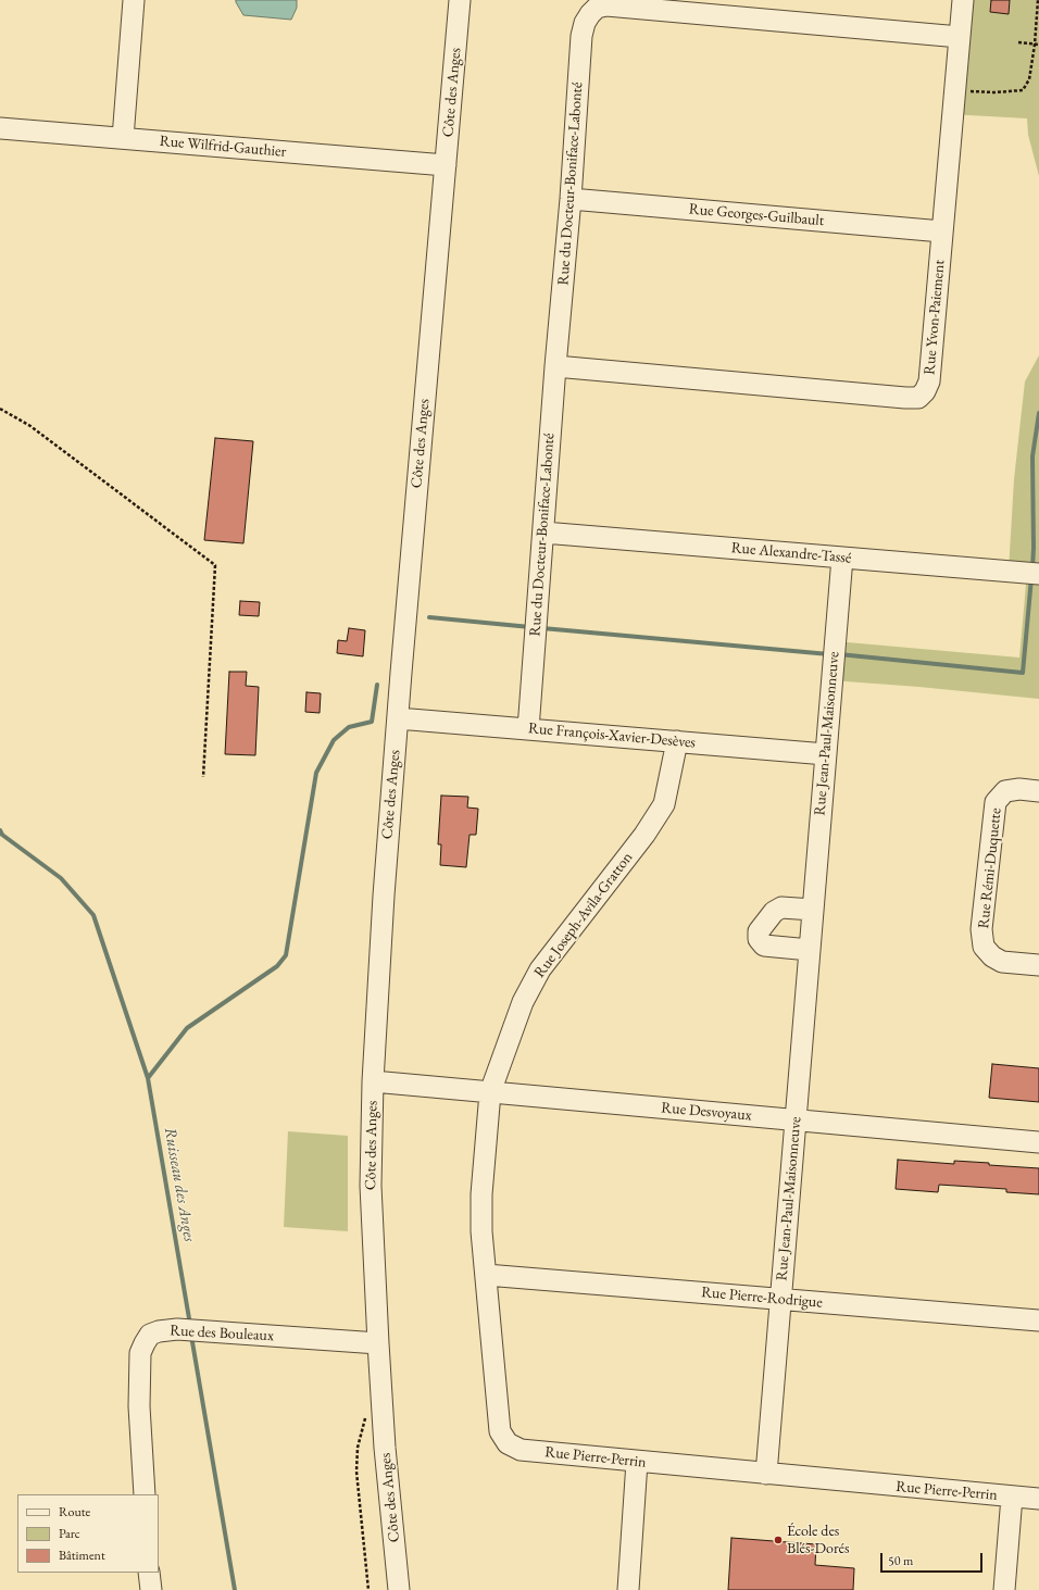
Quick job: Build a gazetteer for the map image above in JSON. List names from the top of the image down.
{
  "streets": {
    "street": [
      "Côte des Anges",
      "Rue Wilfrid-Gauthier",
      "Rue du Docteur-Boniface-Labonté",
      "Rue Georges-Guilbault",
      "Rue Yvon-Paiement",
      "Rue Alexandre-Tassé",
      "Rue Jean-Paul-Maisonneuve",
      "Rue François-Xavier-Desèves",
      "Rue Rémi-Duquette",
      "Rue Joseph-Avila-Gratton",
      "Rue Desvoyaux",
      "Rue Pierre-Rodrigue",
      "Rue des Bouleaux",
      "Rue Pierre-Perrin"
    ]
  },
  "crossings": [
    ["Côte des Anges", "Rue Wilfrid-Gauthier"],
    ["Côte des Anges", "Rue François-Xavier-Desèves"],
    ["Côte des Anges", "Rue Desvoyaux"],
    ["Côte des Anges", "Rue des Bouleaux"],
    ["Rue du Docteur-Boniface-Labonté", "Rue Georges-Guilbault"],
    ["Rue du Docteur-Boniface-Labonté", "Rue Yvon-Paiement"],
    ["Rue du Docteur-Boniface-Labonté", "Rue Alexandre-Tassé"],
    ["Rue du Docteur-Boniface-Labonté", "Rue François-Xavier-Desèves"],
    ["Rue Georges-Guilbault", "Rue Yvon-Paiement"],
    ["Rue Alexandre-Tassé", "Rue Jean-Paul-Maisonneuve"],
    ["Rue Jean-Paul-Maisonneuve", "Rue François-Xavier-Desèves"],
    ["Rue Jean-Paul-Maisonneuve", "Rue Desvoyaux"],
    ["Rue Jean-Paul-Maisonneuve", "Rue Pierre-Rodrigue"],
    ["Rue Jean-Paul-Maisonneuve", "Rue Pierre-Perrin"],
    ["Rue François-Xavier-Desèves", "Rue Joseph-Avila-Gratton"],
    ["Rue Joseph-Avila-Gratton", "Rue Desvoyaux"],
    ["Rue Joseph-Avila-Gratton", "Rue Pierre-Perrin"],
    ["Rue Desvoyaux", "Rue Pierre-Perrin"],
    ["Rue Pierre-Rodrigue", "Rue Pierre-Perrin"]
  ],
  "water": ["Ruisseau des Anges"],
  "places": ["École des Blés-Dorés"],
  "legend": ["Route", "Parc", "Bâtiment"],
  "scale_bar": "50 m"
}
